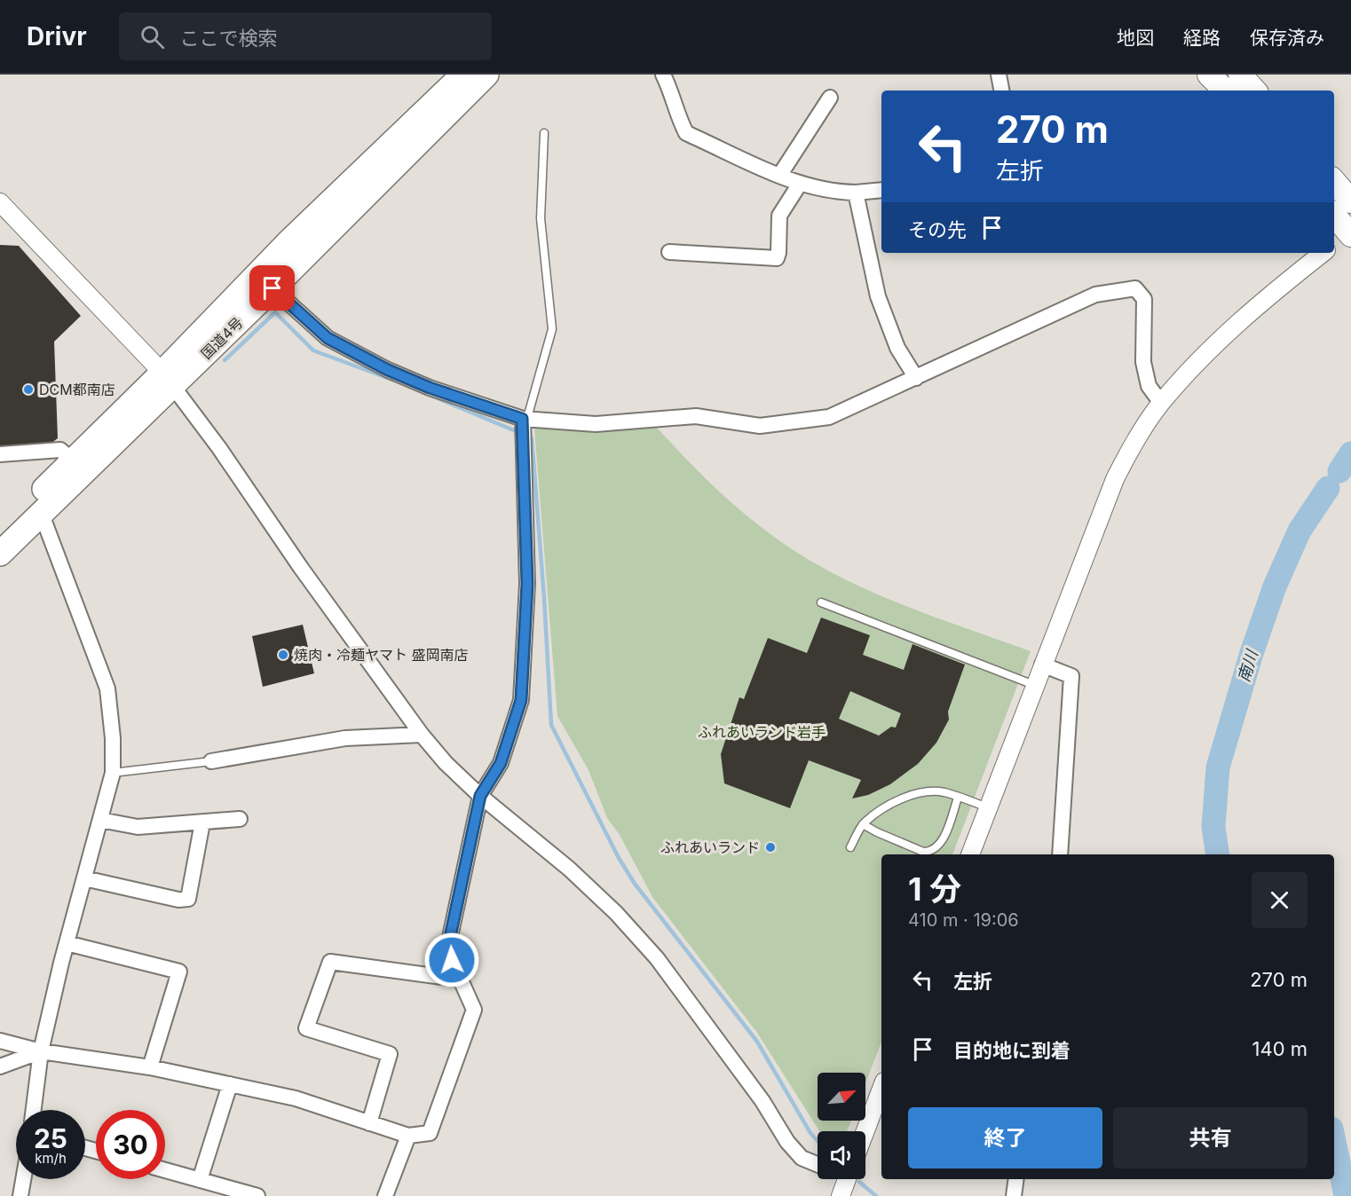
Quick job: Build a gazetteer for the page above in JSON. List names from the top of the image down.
{
  "streets": {
    "highway": ["国道4号"]
  },
  "water": ["南川"],
  "parks": ["ふれあいランド岩手"],
  "places": ["DCM都南店", "焼肉・冷麺ヤマト 盛岡南店", "ふれあいランド"],
  "north": "top right",
  "page": {
    "header": "Drivr",
    "search": "ここで検索",
    "nav": ["地図", "経路", "保存済み"],
    "turn": ["270 m", "左折"],
    "then": "その先",
    "heading": ["1 分", "410 m · 19:06"],
    "list": [
      {
        "name": "左折",
        "value": "270 m"
      },
      {
        "name": "目的地に到着",
        "value": "140 m"
      }
    ],
    "buttons": ["終了", "共有"],
    "speed": "25 km/h",
    "limit": "30"
  }
}
